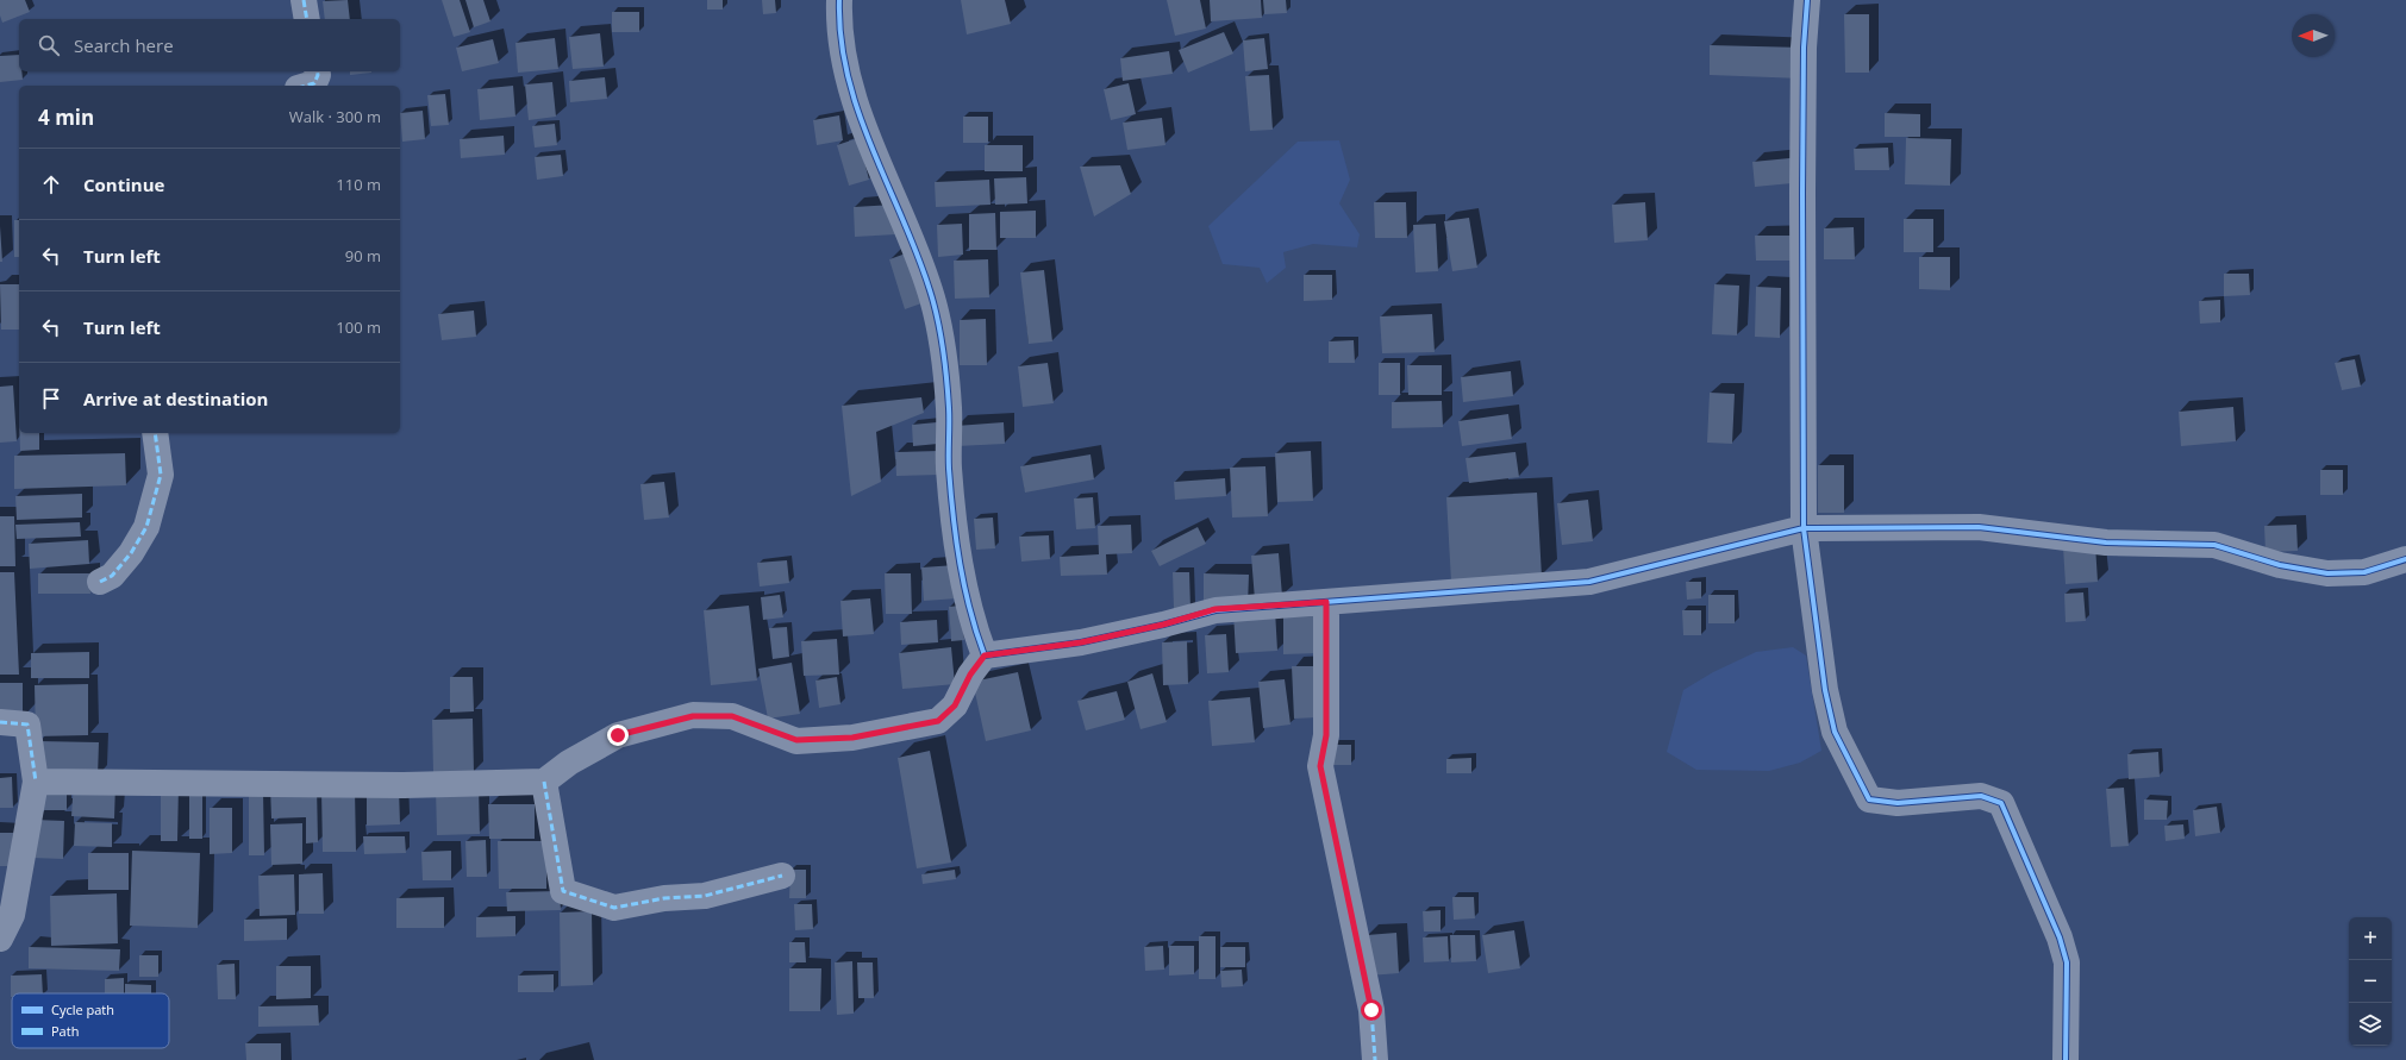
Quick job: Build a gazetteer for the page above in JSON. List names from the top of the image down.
{
  "legend": ["Cycle path", "Path"],
  "north": "left",
  "page": {
    "search": "Search here",
    "heading": ["4 min", "Walk · 300 m"],
    "list": [
      ["Continue", "110 m"],
      ["Turn left", "90 m"],
      ["Turn left", "100 m"],
      "Arrive at destination"
    ],
    "map_buttons": ["+", "−"]
  }
}
